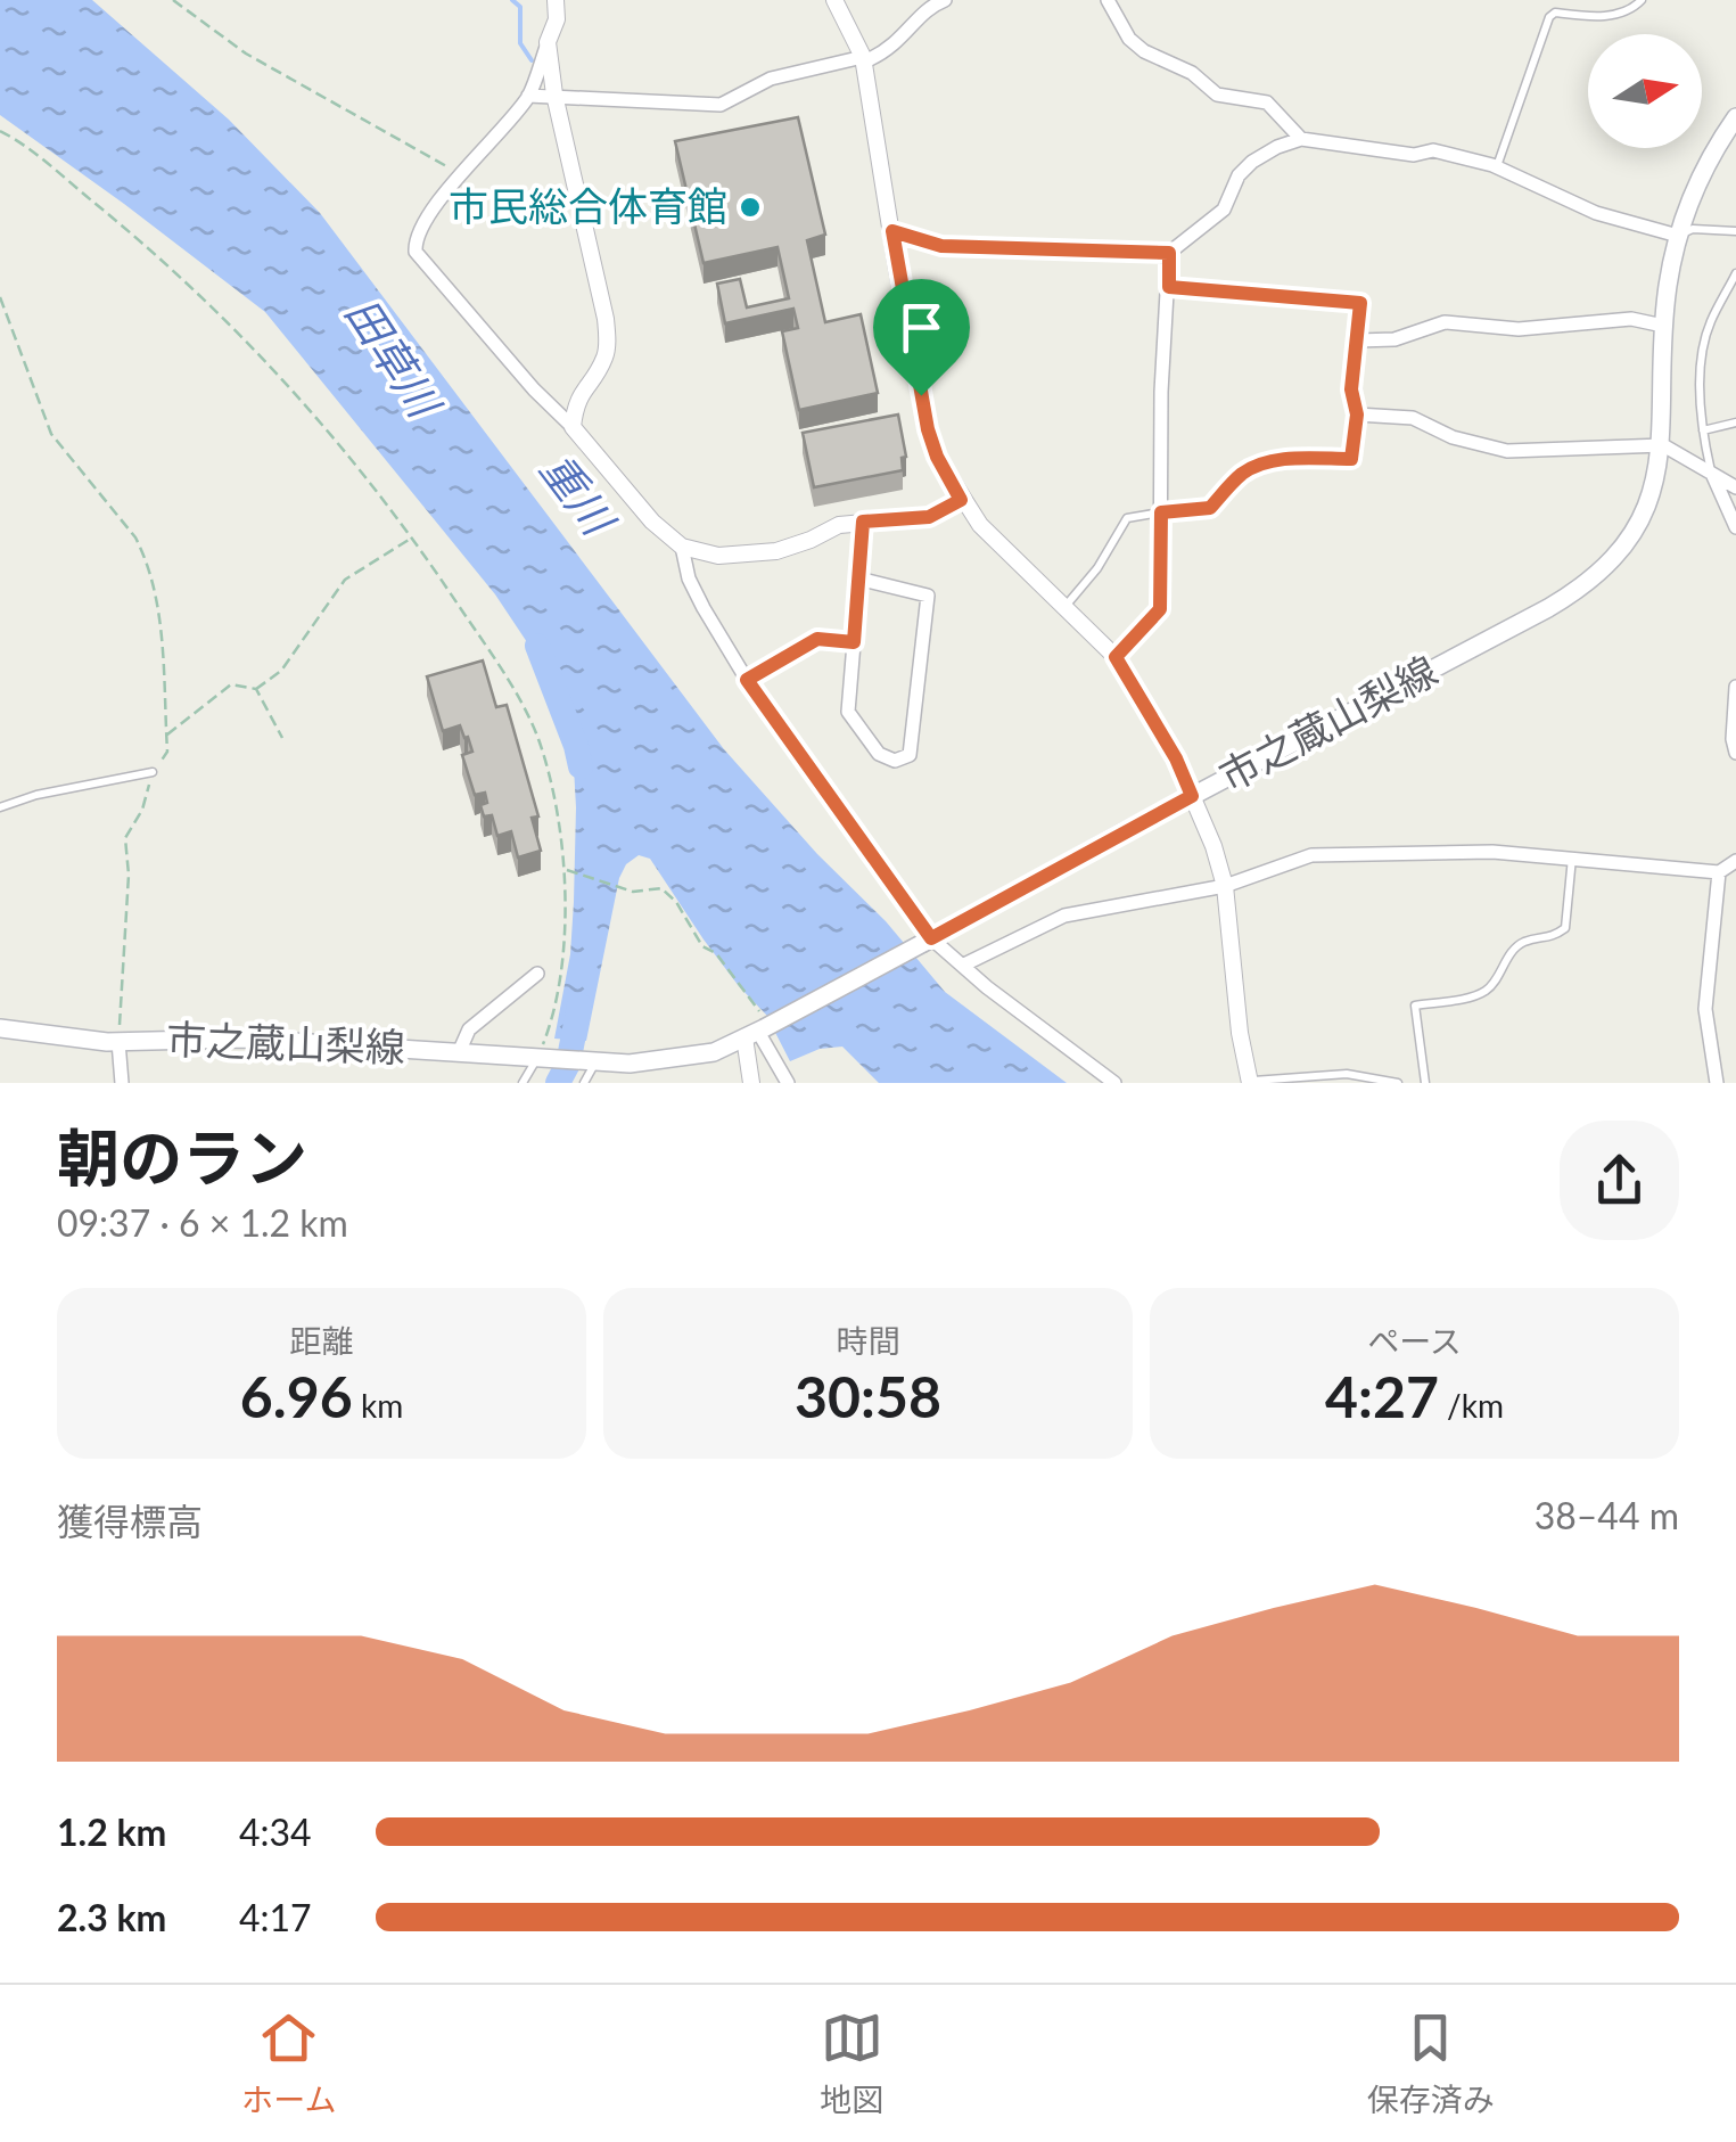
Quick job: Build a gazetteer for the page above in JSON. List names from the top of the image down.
{
  "streets": {
    "main road": ["市之蔵山梨線"]
  },
  "water": ["田草川", "重川"],
  "places": ["市民総合体育館"],
  "north": "right",
  "page": {
    "heading": ["朝のラン", "09:37 · 6 × 1.2 km"],
    "stats": [
      ["距離", "6.96 km"],
      ["時間", "30:58"],
      ["ペース", "4:27 /km"]
    ],
    "chart": ["獲得標高", "38–44 m"],
    "list": [
      {
        "name": "1.2 km",
        "note": "4:34"
      },
      {
        "name": "2.3 km",
        "note": "4:17"
      }
    ],
    "tabs": ["ホーム", "地図", "保存済み"]
  }
}
